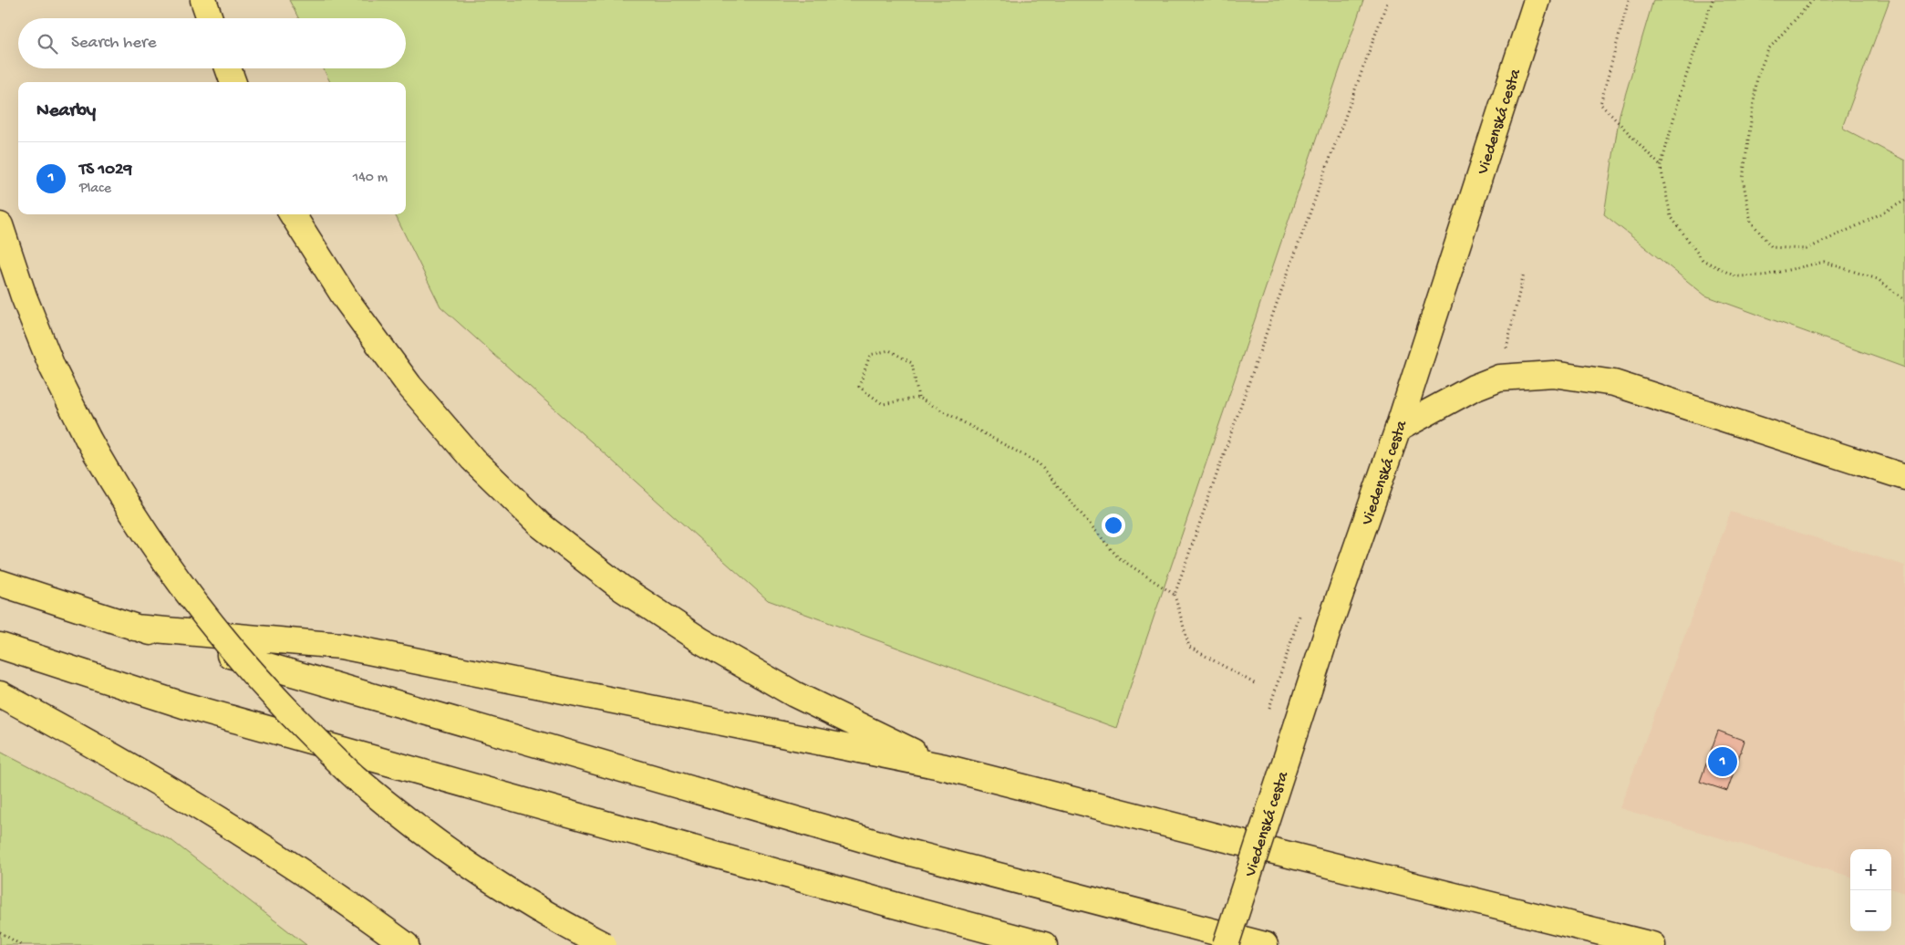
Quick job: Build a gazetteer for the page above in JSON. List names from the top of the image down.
{
  "streets": {
    "main road": ["Viedenská cesta"]
  },
  "page": {
    "search": "Search here",
    "heading": "Nearby",
    "list": [
      {
        "mark": "1",
        "name": "TS 1029",
        "note": "Place",
        "value": "140 m"
      }
    ],
    "pins": "1",
    "map_buttons": ["+", "−"]
  }
}
